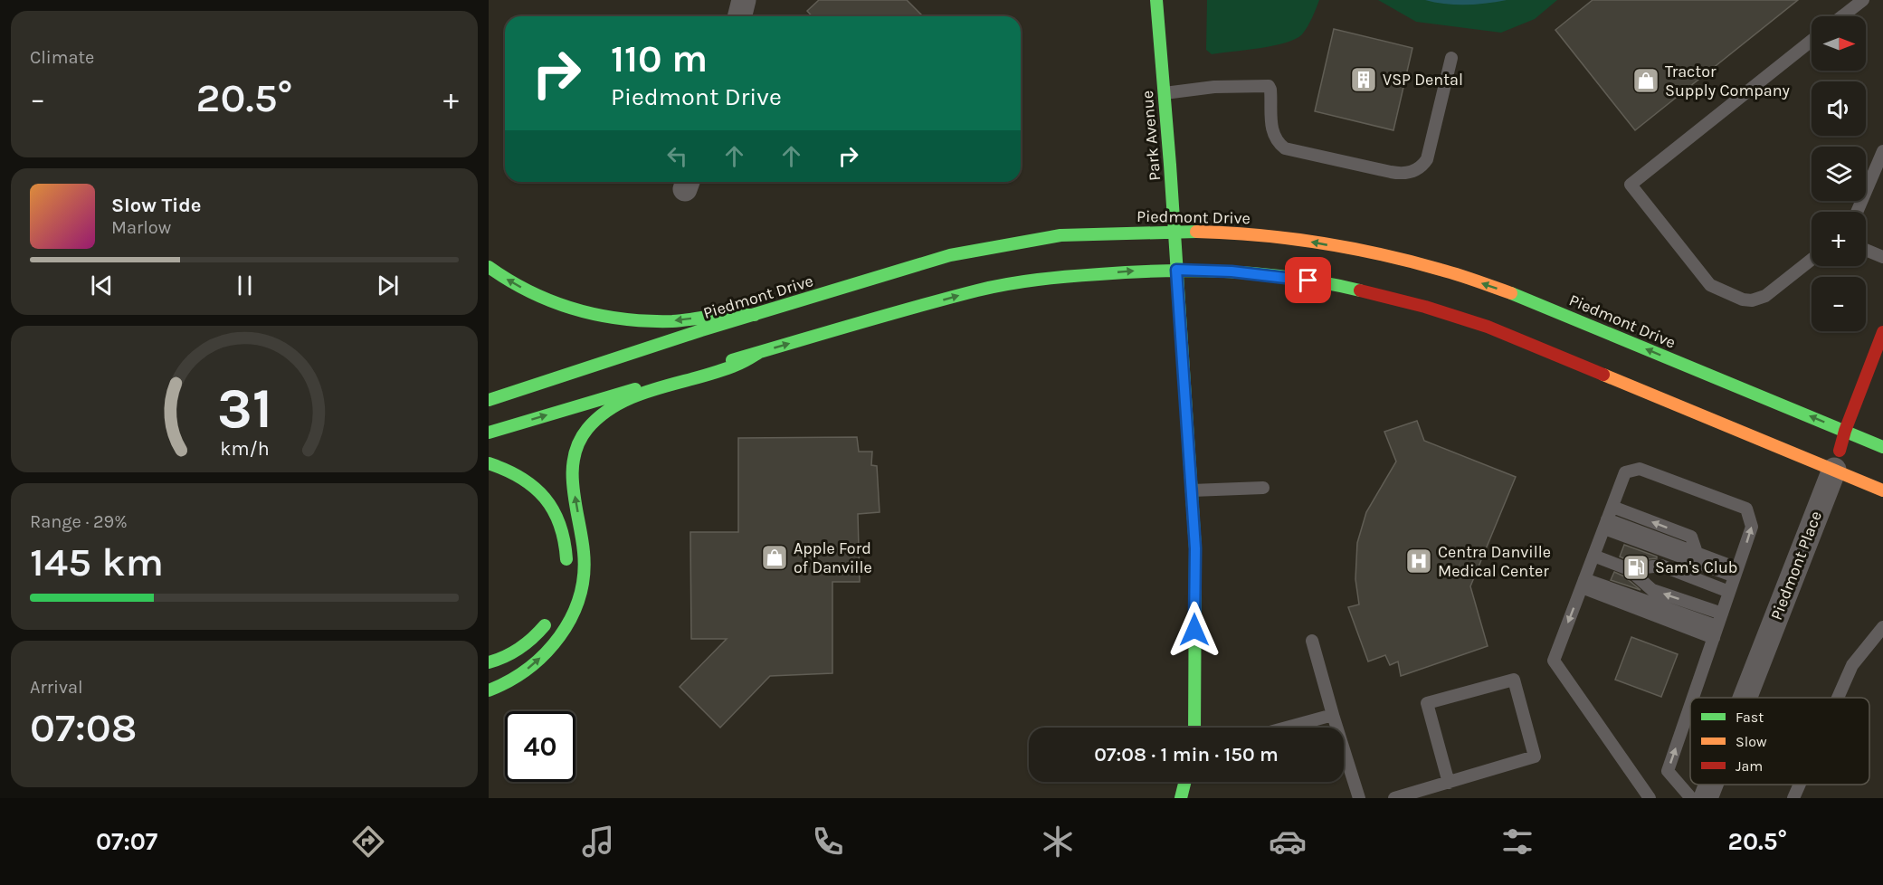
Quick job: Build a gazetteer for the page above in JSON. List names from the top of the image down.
{
  "streets": {
    "main road": ["Park Avenue", "Piedmont Drive", "Piedmont Place"]
  },
  "crossings": [
    ["Park Avenue", "Piedmont Drive"],
    ["Piedmont Drive", "Piedmont Place"]
  ],
  "places": {
    "building": ["VSP Dental"],
    "shop": ["Tractor Supply Company", "Apple Ford of Danville"],
    "hospital": ["Centra Danville Medical Center"],
    "fuel station": ["Sam's Club"]
  },
  "legend": ["Fast", "Slow", "Jam"],
  "north": "right",
  "page": {
    "tile": [
      "Climate",
      ["Range · 29%", "145 km"],
      ["Arrival", "07:08"]
    ],
    "map_buttons": ["+", "−"],
    "turn": ["110 m", "Piedmont Drive"],
    "heat": ["−", "20.5°", "+"],
    "song": ["Slow Tide", "Marlow"],
    "limit": "40",
    "trip": "07:08 · 1 min · 150 m",
    "tabs": ["07:07", "20.5°"],
    "gauge": ["31", "km/h"]
  }
}
